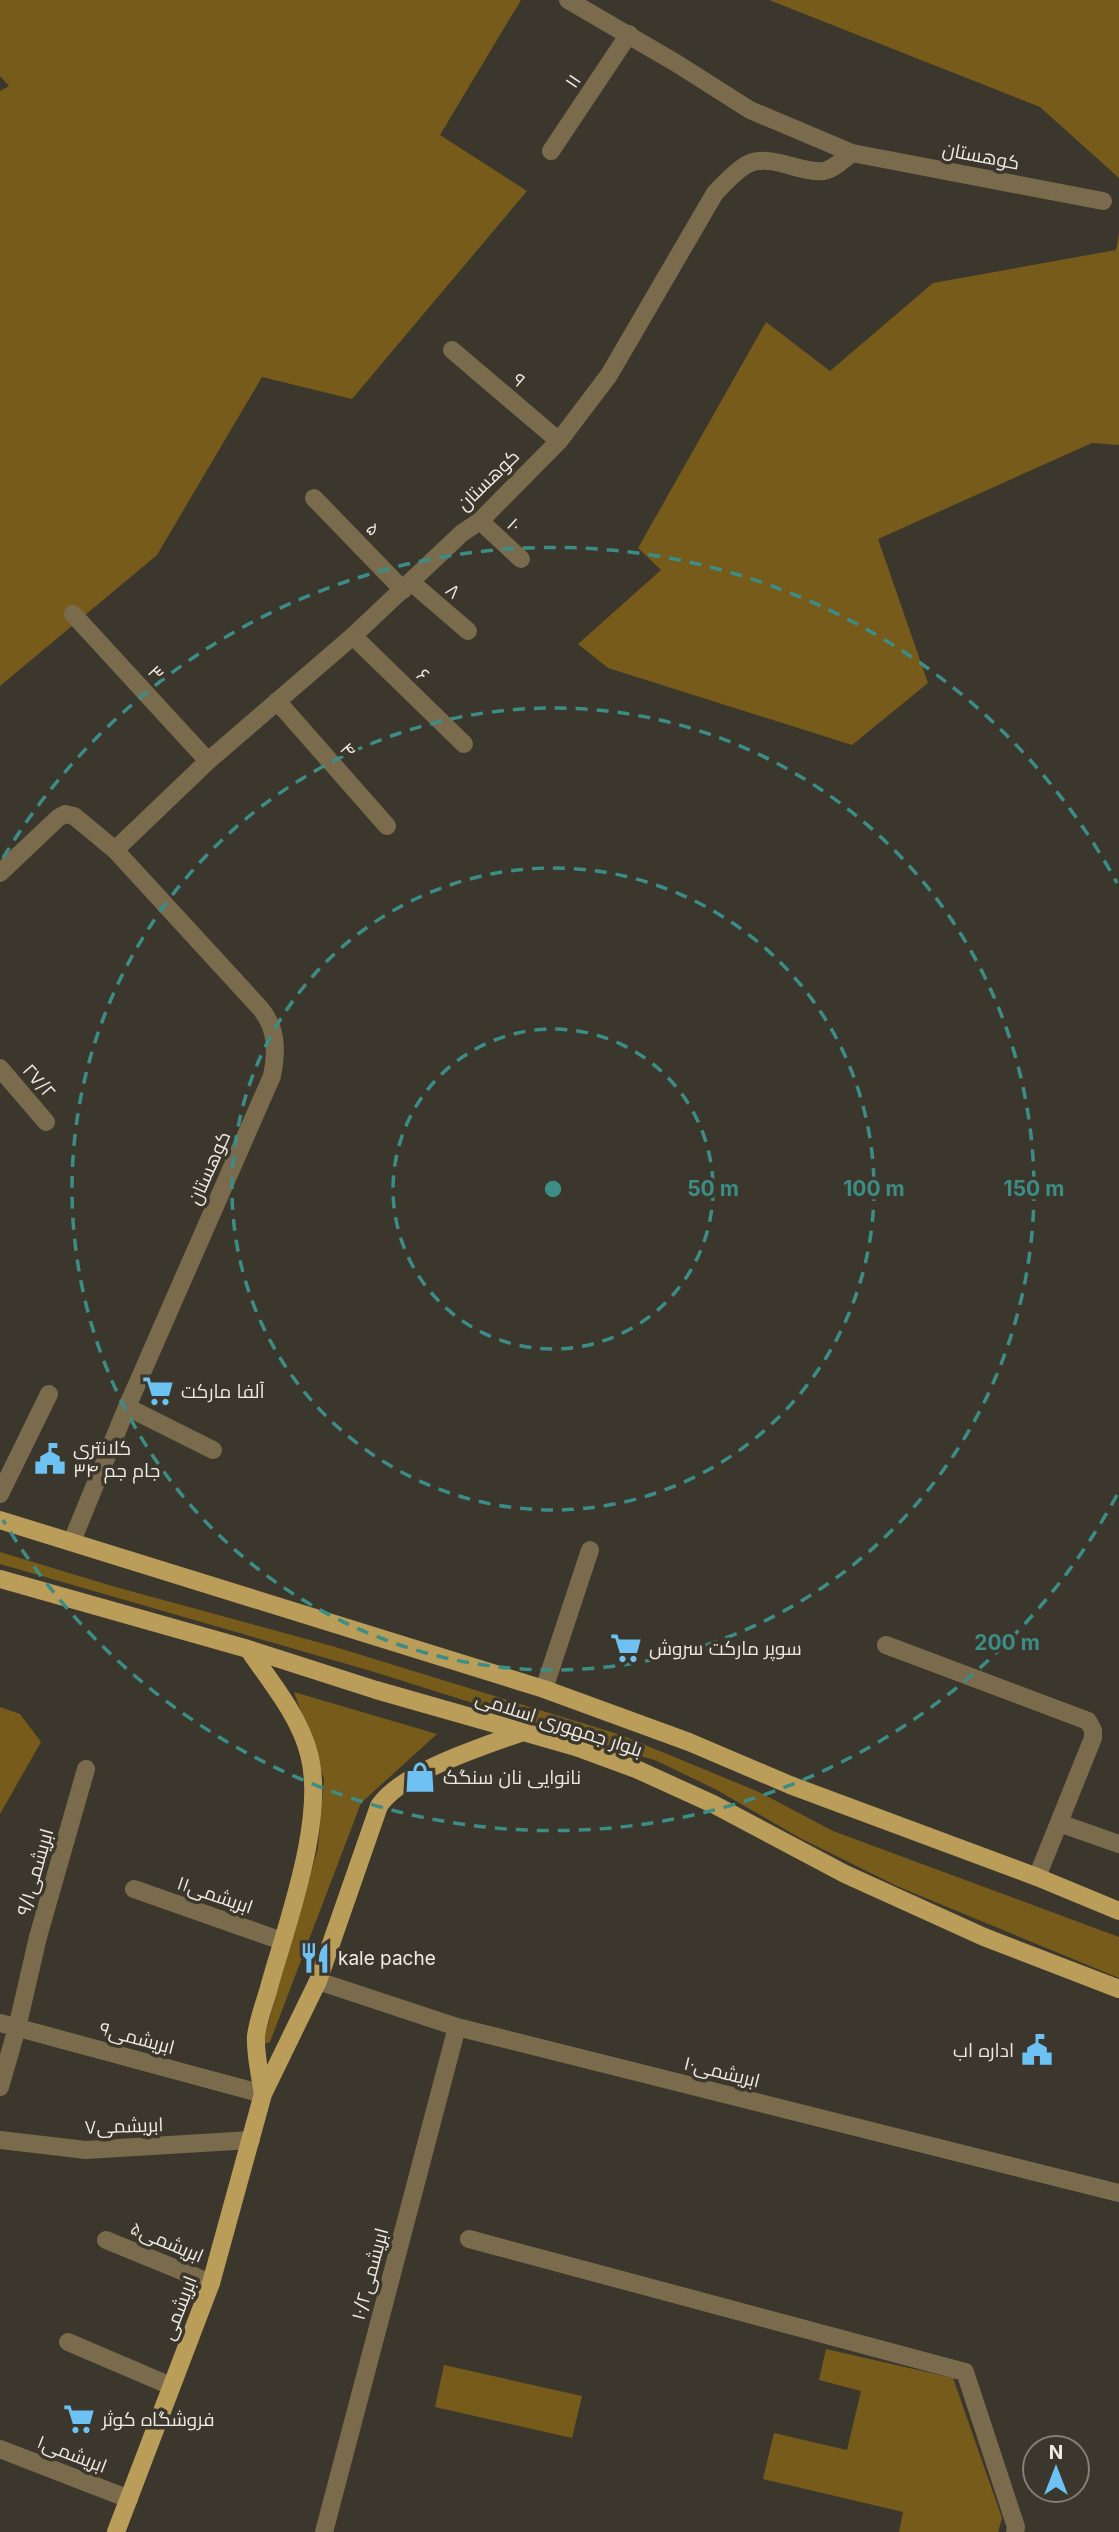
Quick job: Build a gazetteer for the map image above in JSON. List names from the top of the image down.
{
  "streets": {
    "main road": ["بلوار جمهوری اسلامی", "ابریشمی"],
    "street": [
      "۱۱",
      "کوهستان",
      "۹",
      "۱۰",
      "۵",
      "۸",
      "۳",
      "۶",
      "۴",
      "۲۷/۲",
      "۹/۱ابریشمی",
      "ابریشمی۱۱",
      "ابریشمی۹",
      "ابریشمی۱۰",
      "ابریشمی۷",
      "ابریشمی۵",
      "۱۰/۲ابریشمی",
      "ابریشمی۱"
    ]
  },
  "crossings": [
    ["۱۱", "کوهستان"],
    ["کوهستان", "۹"],
    ["کوهستان", "۱۰"],
    ["کوهستان", "۵"],
    ["کوهستان", "۸"],
    ["کوهستان", "۳"],
    ["کوهستان", "۶"],
    ["کوهستان", "۴"],
    ["کوهستان", "بلوار جمهوری اسلامی"],
    ["۵", "۸"],
    ["۹/۱ابریشمی", "ابریشمی۹"],
    ["ابریشمی۹", "ابریشمی"],
    ["ابریشمی۱۰", "۱۰/۲ابریشمی"],
    ["ابریشمی۷", "ابریشمی"],
    ["ابریشمی۵", "ابریشمی"],
    ["ابریشمی", "ابریشمی۱"]
  ],
  "places": {
    "supermarket": ["آلفا مارکت", "سوپر مارکت سروش", "فروشگاه کوثر"],
    "public building": ["کلانتری ۳۴ جام جم", "اداره اب"],
    "shop": ["نانوایی نان سنگک"],
    "restaurant": ["kale pache"]
  },
  "north": "top",
  "rings": [
    "50 m",
    "100 m",
    "150 m",
    "200 m"
  ]
}
